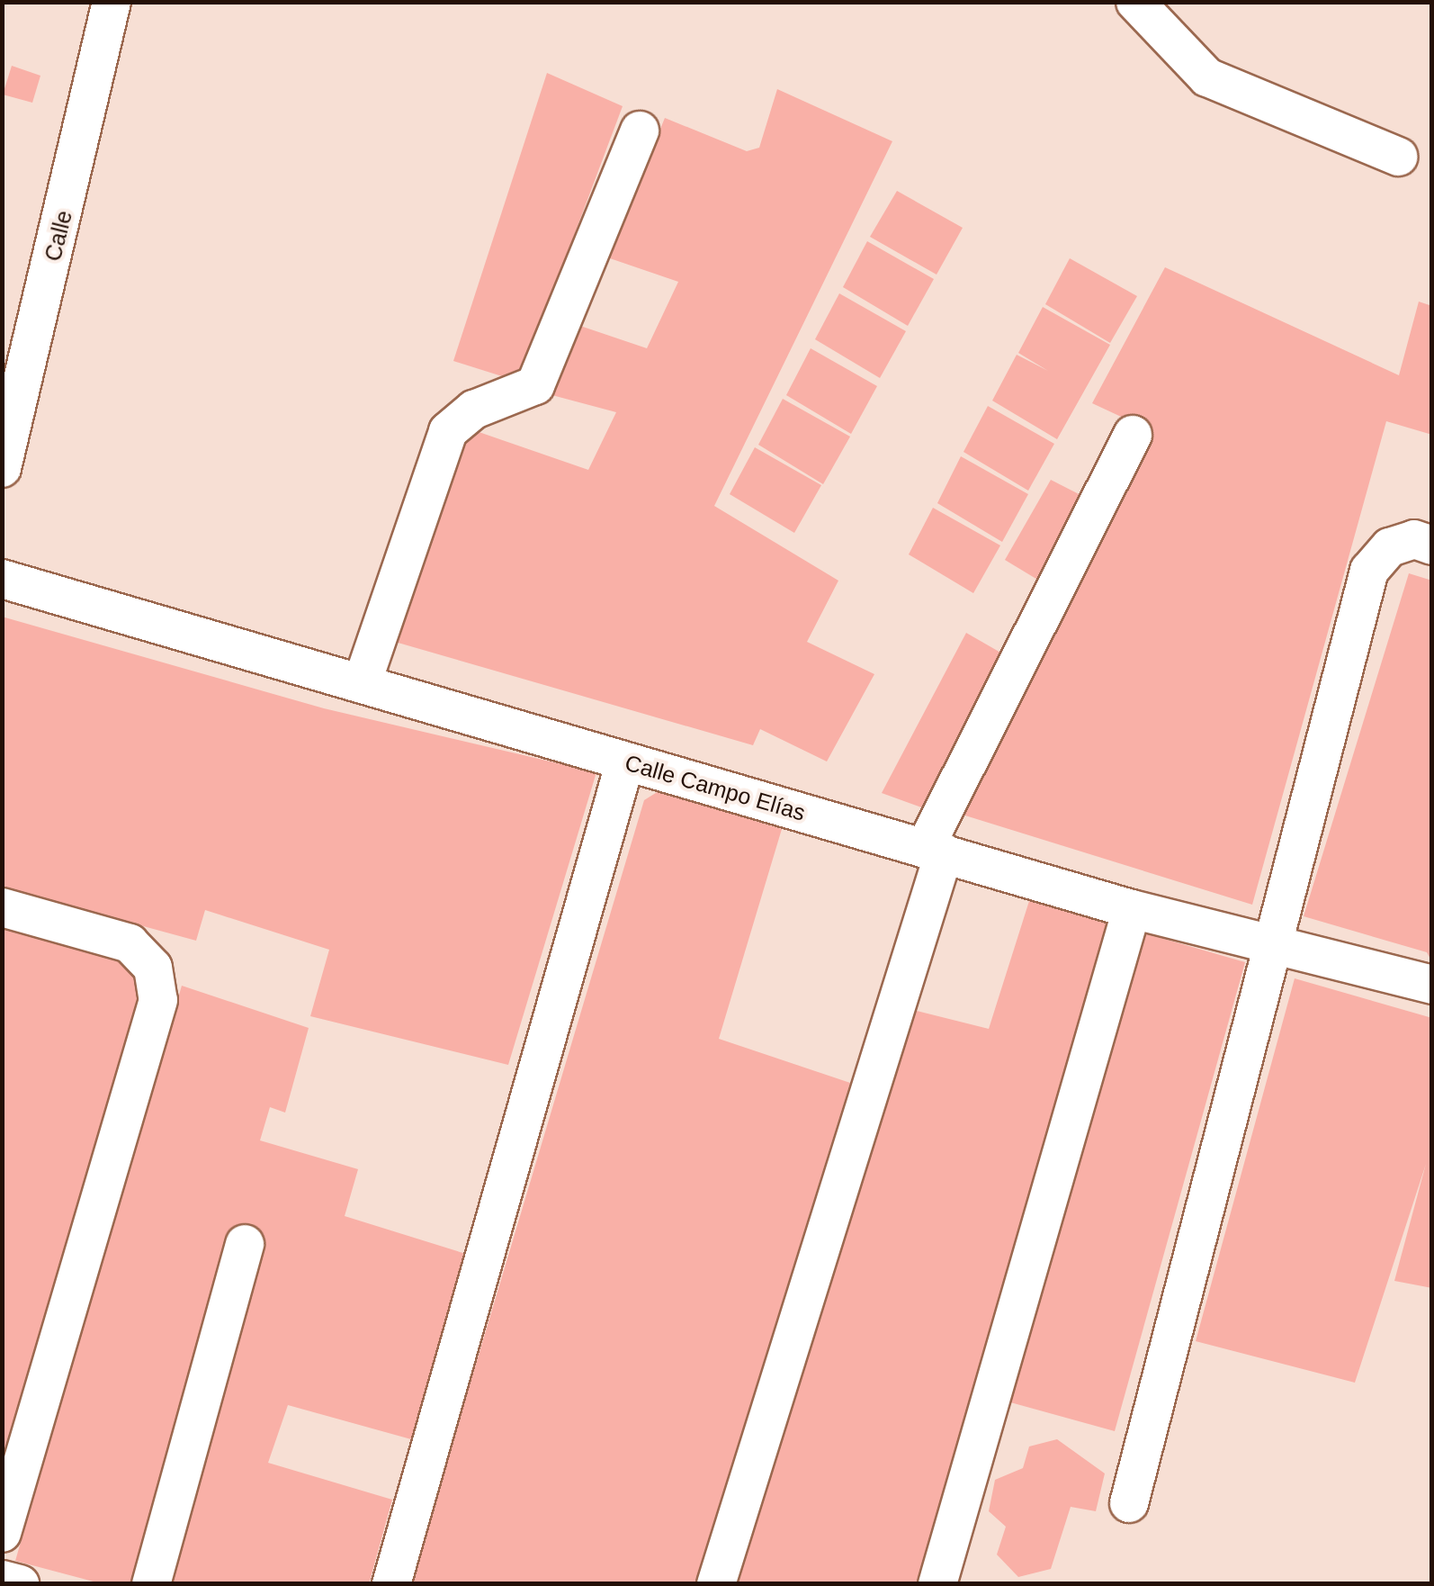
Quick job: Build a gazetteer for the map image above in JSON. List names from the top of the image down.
{
  "streets": {
    "street": ["Calle", "Calle Campo Elías"]
  }
}
